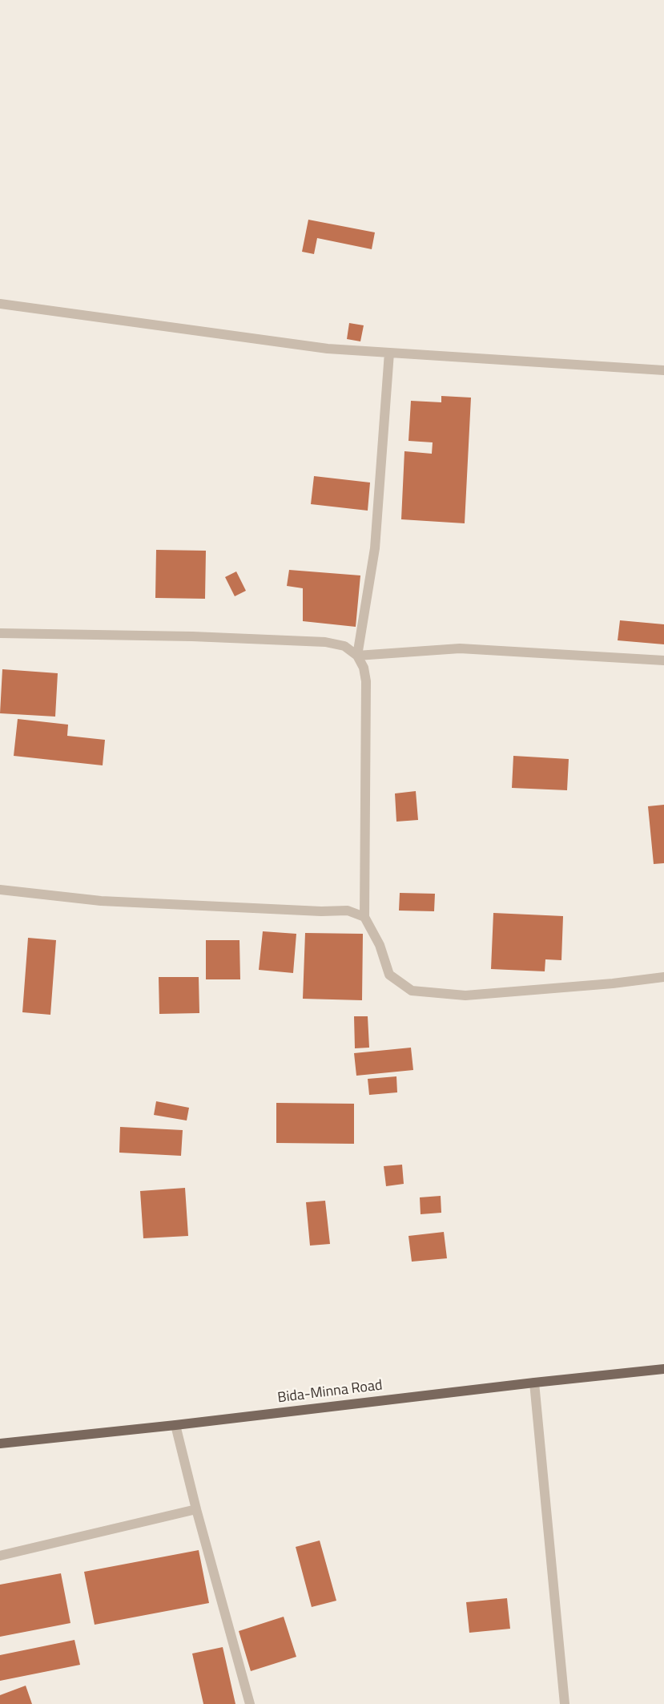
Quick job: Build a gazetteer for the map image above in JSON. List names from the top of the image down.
{
  "streets": {
    "main road": ["Bida-Minna Road"]
  }
}
